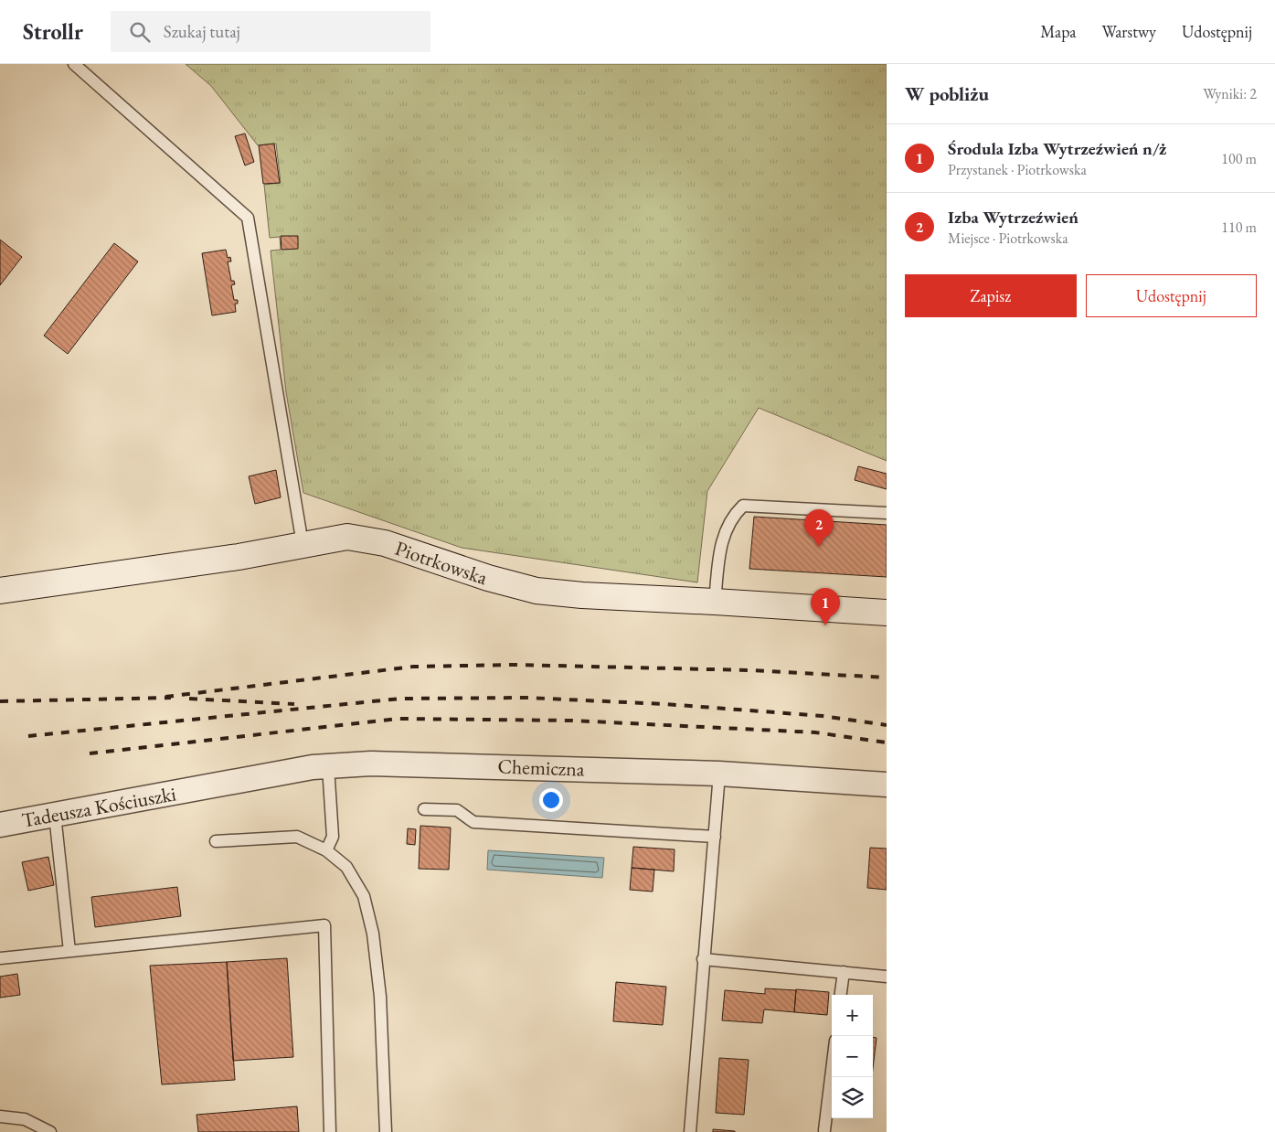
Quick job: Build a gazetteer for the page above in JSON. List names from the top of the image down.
{
  "streets": {
    "street": ["Piotrkowska", "Chemiczna", "Tadeusza Kościuszki"]
  },
  "crossings": [
    ["Chemiczna", "Tadeusza Kościuszki"]
  ],
  "page": {
    "header": "Strollr",
    "search": "Szukaj tutaj",
    "nav": ["Mapa", "Warstwy", "Udostępnij"],
    "heading": ["W pobliżu", "Wyniki: 2"],
    "list": [
      {
        "mark": "1",
        "name": "Środula Izba Wytrzeźwień n/ż",
        "note": "Przystanek · Piotrkowska",
        "value": "100 m"
      },
      {
        "mark": "2",
        "name": "Izba Wytrzeźwień",
        "note": "Miejsce · Piotrkowska",
        "value": "110 m"
      }
    ],
    "buttons": ["Zapisz", "Udostępnij"],
    "pins": ["2", "1"],
    "map_buttons": ["+", "−"]
  }
}
